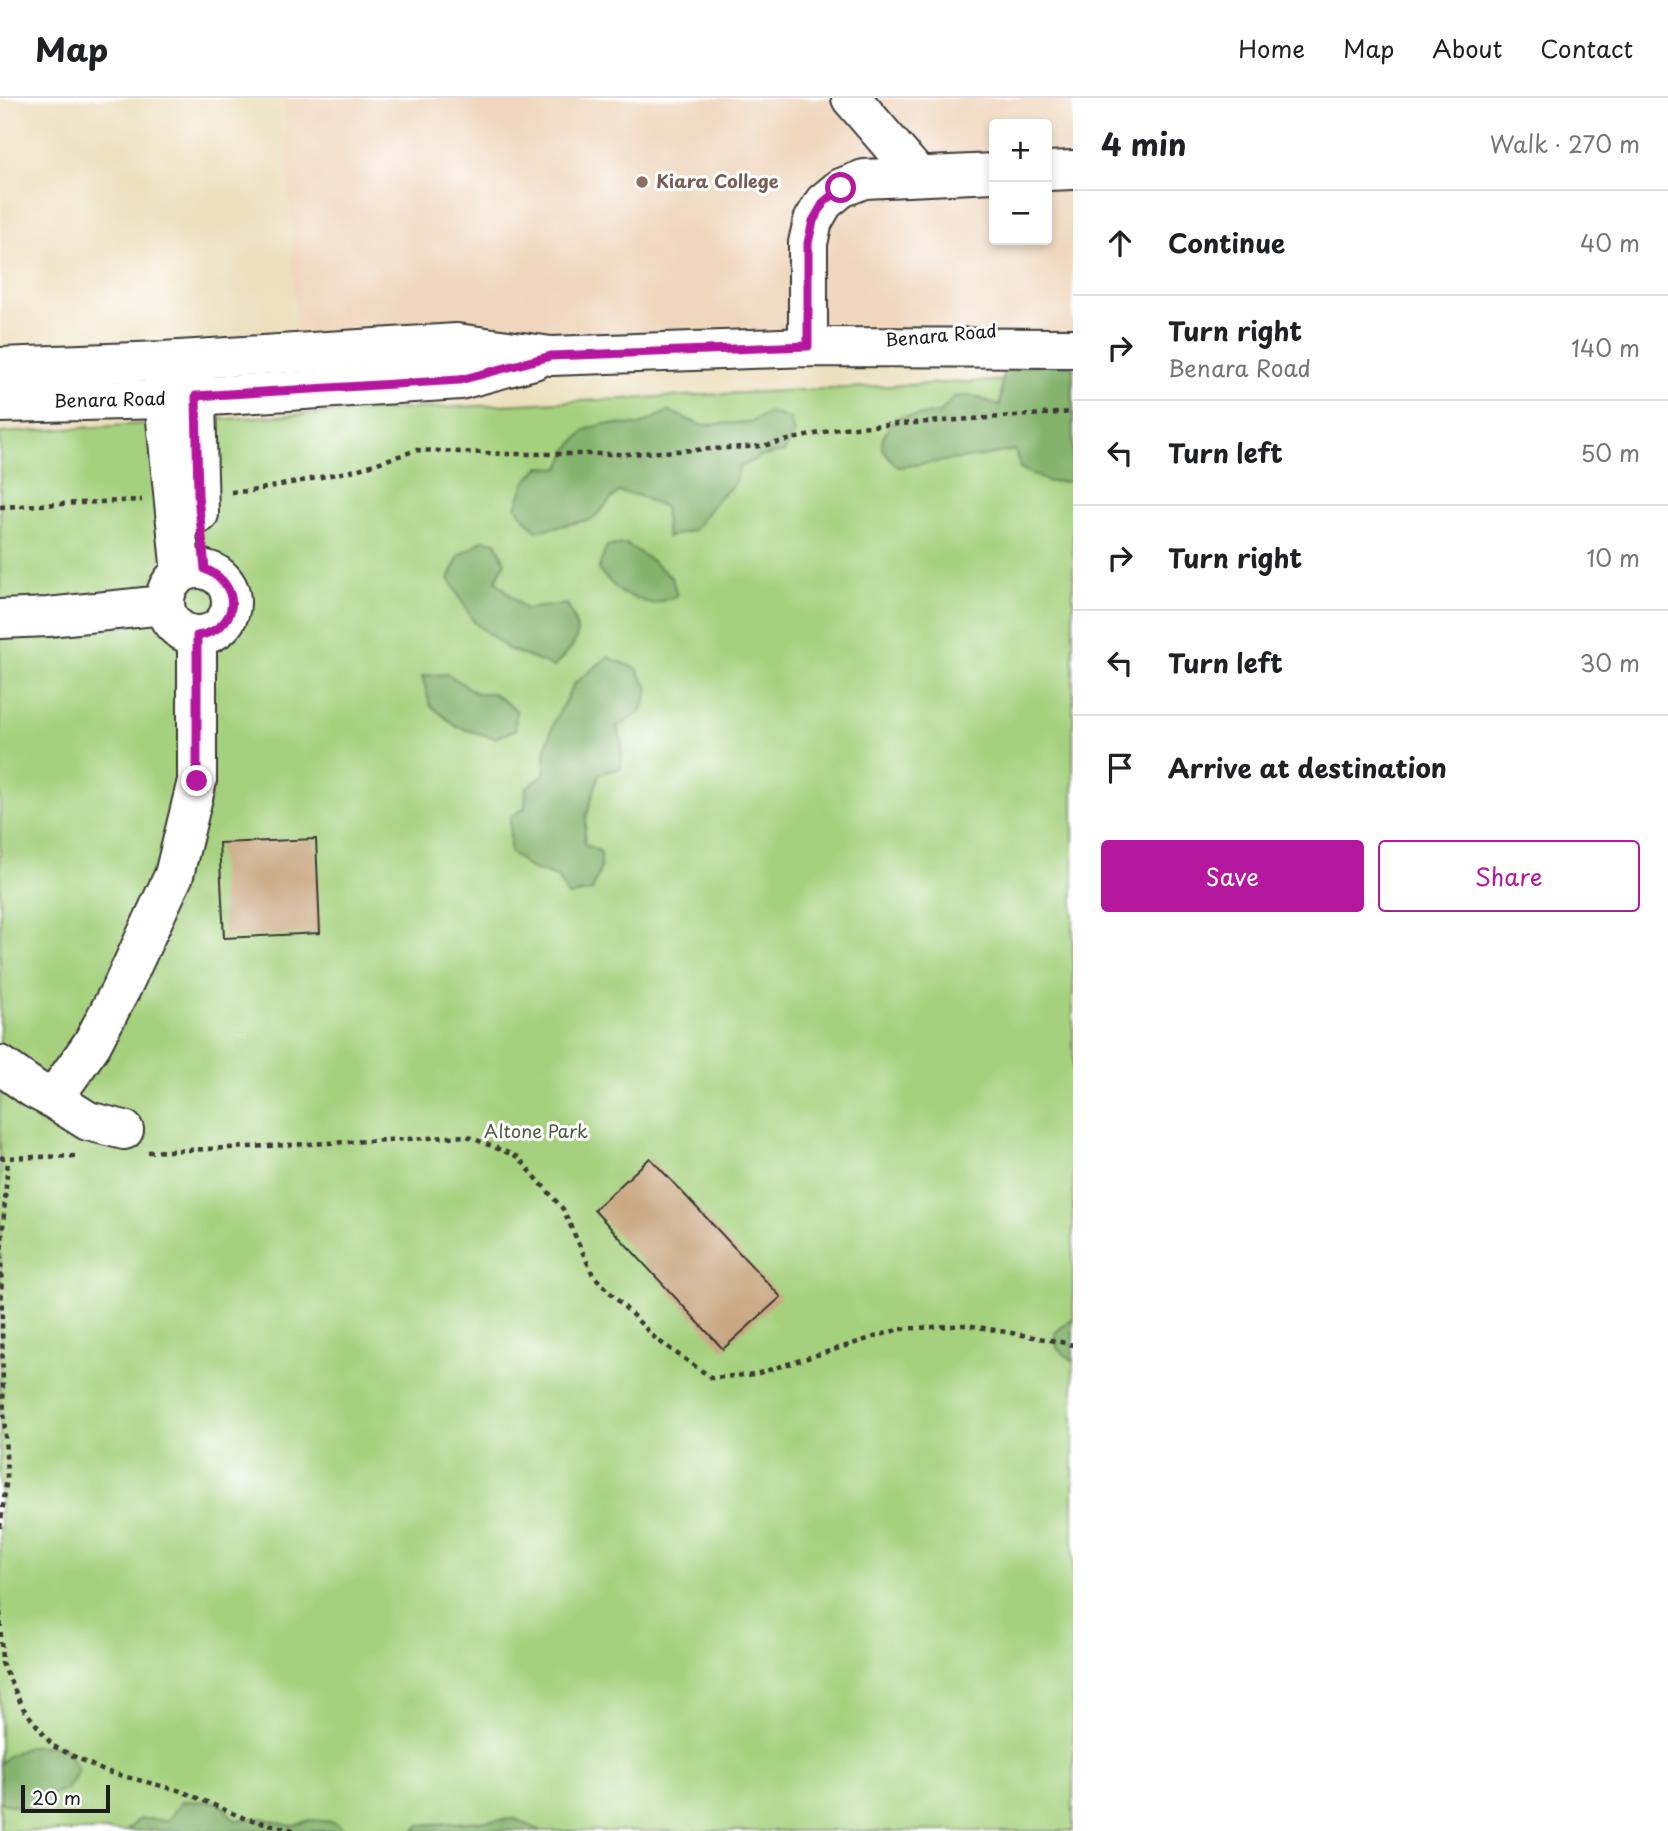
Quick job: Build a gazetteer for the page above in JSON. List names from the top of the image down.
{
  "streets": {
    "main road": ["Benara Road"]
  },
  "parks": ["Altone Park"],
  "places": ["Kiara College"],
  "scale_bar": "20 m",
  "page": {
    "header": "Map",
    "nav": [
      "Home",
      "Map",
      "About",
      "Contact"
    ],
    "heading": ["4 min", "Walk · 270 m"],
    "map_buttons": ["+", "−"],
    "list": [
      ["Continue", "40 m"],
      ["Turn right", "Benara Road", "140 m"],
      ["Turn left", "50 m"],
      ["Turn right", "10 m"],
      ["Turn left", "30 m"],
      "Arrive at destination"
    ],
    "buttons": ["Save", "Share"],
    "scale": "20 m"
  }
}
